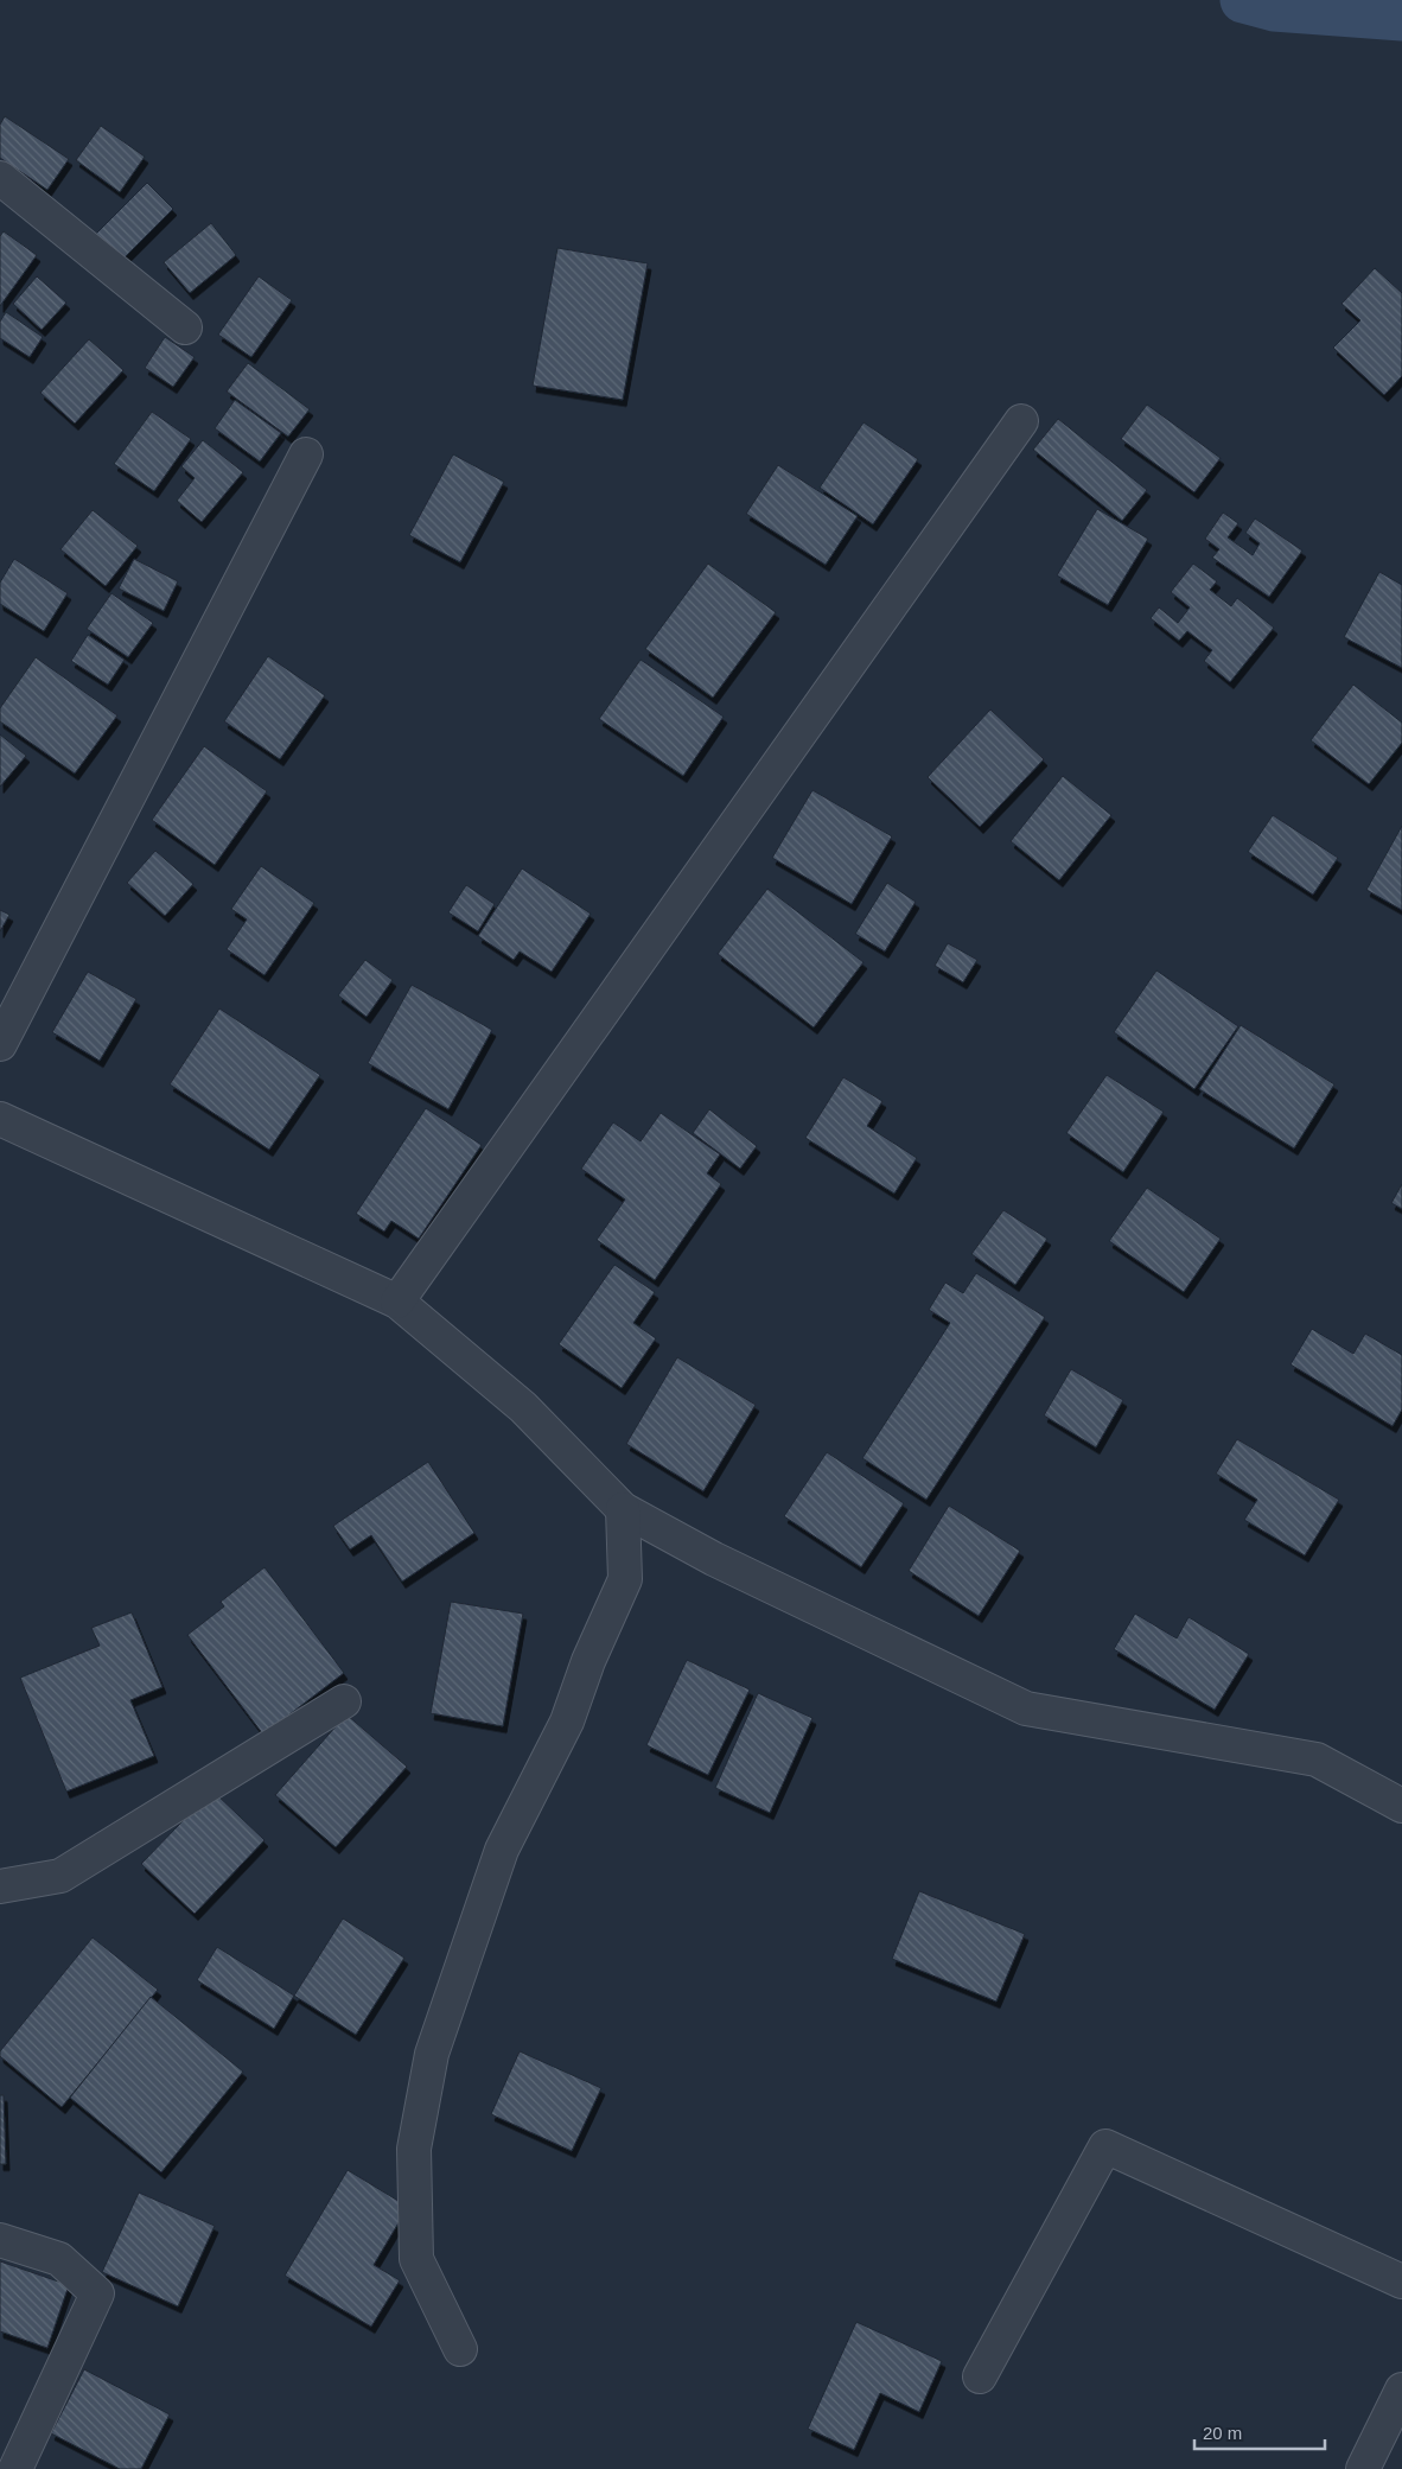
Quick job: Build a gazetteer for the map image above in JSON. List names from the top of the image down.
{
  "scale_bar": "20 m"
}
